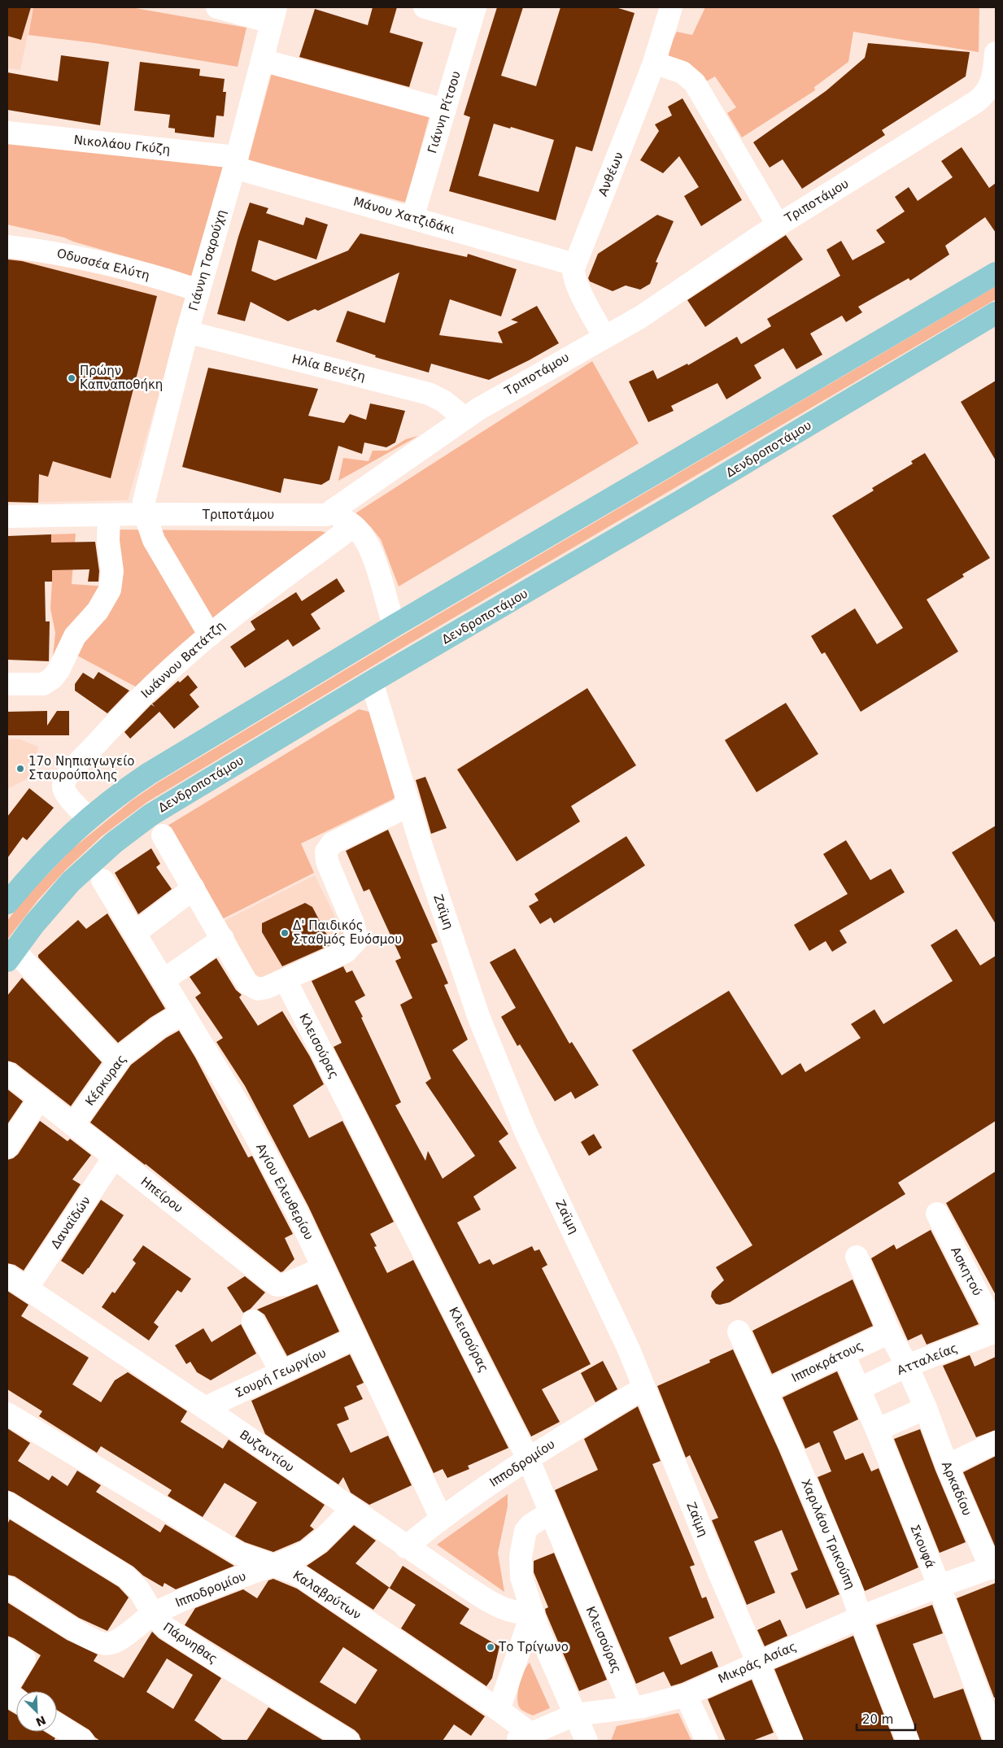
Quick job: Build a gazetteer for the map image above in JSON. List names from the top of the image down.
{
  "streets": {
    "main road": ["Δενδροποτάμου"],
    "street": [
      "Γιάννη Ρίτσου",
      "Νικολάου Γκύζη",
      "Ανθέων",
      "Τριποτάμου",
      "Μάνου Χατζιδάκι",
      "Γιάννη Τσαρούχη",
      "Οδυσσέα Ελύτη",
      "Ηλία Βενέζη",
      "Ιωάννου Βατάτζη",
      "Ζαϊμη",
      "Κλεισούρας",
      "Κέρκυρας",
      "Αγίου Ελευθερίου",
      "Ηπείρου",
      "Δαναϊδών",
      "Ασκητού",
      "Ατταλείας",
      "Ιπποκράτους",
      "Σουρή Γεωργίου",
      "Βυζαντίου",
      "Ιπποδρομίου",
      "Αρκαδίου",
      "Χαριλάου Τρικούπη",
      "Σκουφά",
      "Καλαβρύτων",
      "Πάρνηθας",
      "Μικράς Ασίας"
    ]
  },
  "crossings": [
    ["Γιάννη Ρίτσου", "Μάνου Χατζιδάκι"],
    ["Νικολάου Γκύζη", "Μάνου Χατζιδάκι"],
    ["Νικολάου Γκύζη", "Γιάννη Τσαρούχη"],
    ["Ανθέων", "Τριποτάμου"],
    ["Ανθέων", "Μάνου Χατζιδάκι"],
    ["Τριποτάμου", "Γιάννη Τσαρούχη"],
    ["Τριποτάμου", "Ηλία Βενέζη"],
    ["Μάνου Χατζιδάκι", "Γιάννη Τσαρούχη"],
    ["Γιάννη Τσαρούχη", "Οδυσσέα Ελύτη"],
    ["Γιάννη Τσαρούχη", "Ηλία Βενέζη"],
    ["Δενδροποτάμου", "Ζαϊμη"],
    ["Ζαϊμη", "Ιπποδρομίου"],
    ["Ζαϊμη", "Μικράς Ασίας"],
    ["Κλεισούρας", "Ιπποδρομίου"],
    ["Κλεισούρας", "Μικράς Ασίας"],
    ["Κέρκυρας", "Αγίου Ελευθερίου"],
    ["Κέρκυρας", "Ηπείρου"],
    ["Αγίου Ελευθερίου", "Ηπείρου"],
    ["Αγίου Ελευθερίου", "Σουρή Γεωργίου"],
    ["Αγίου Ελευθερίου", "Ιπποδρομίου"],
    ["Ηπείρου", "Δαναϊδών"],
    ["Δαναϊδών", "Βυζαντίου"],
    ["Ασκητού", "Ατταλείας"],
    ["Ατταλείας", "Αρκαδίου"],
    ["Ατταλείας", "Σκουφά"],
    ["Ιπποκράτους", "Χαριλάου Τρικούπη"],
    ["Ιπποκράτους", "Σκουφά"],
    ["Σουρή Γεωργίου", "Βυζαντίου"],
    ["Βυζαντίου", "Ιπποδρομίου"],
    ["Ιπποδρομίου", "Καλαβρύτων"],
    ["Ιπποδρομίου", "Πάρνηθας"],
    ["Αρκαδίου", "Μικράς Ασίας"],
    ["Χαριλάου Τρικούπη", "Μικράς Ασίας"],
    ["Σκουφά", "Μικράς Ασίας"],
    ["Καλαβρύτων", "Μικράς Ασίας"]
  ],
  "places": [
    "Πρώην Καπναποθήκη",
    "17ο Νηπιαγωγείο Σταυρούπολης",
    "Δ' Παιδικός Σταθμός Ευόσμου",
    "Το Τρίγωνο"
  ],
  "scale_bar": "20 m",
  "north": "bottom right"
}
